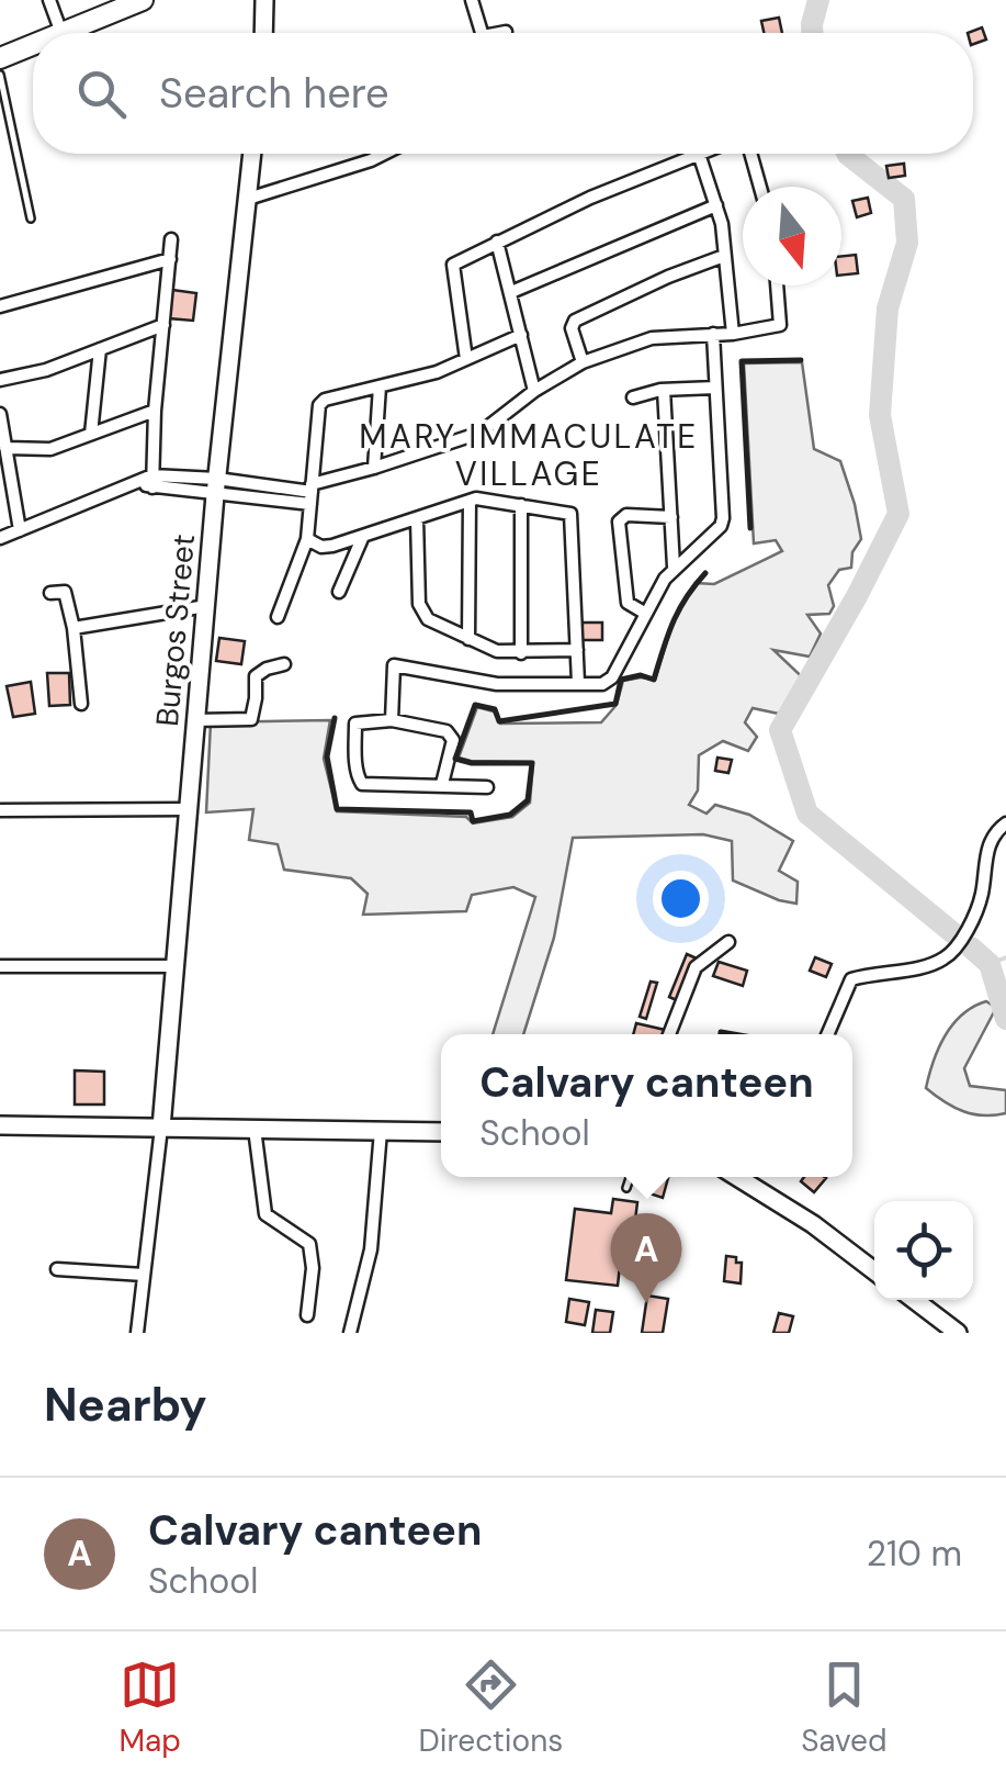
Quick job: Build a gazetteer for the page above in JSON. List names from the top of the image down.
{
  "streets": {
    "street": ["Burgos Street"]
  },
  "districts": ["MARY IMMACULATE VILLAGE"],
  "north": "bottom",
  "page": {
    "search": "Search here",
    "popup": ["Calvary canteen", "School"],
    "pins": "A",
    "heading": "Nearby",
    "list": [
      {
        "mark": "A",
        "name": "Calvary canteen",
        "note": "School",
        "value": "210 m"
      }
    ],
    "nav": ["Map", "Directions", "Saved"]
  }
}
